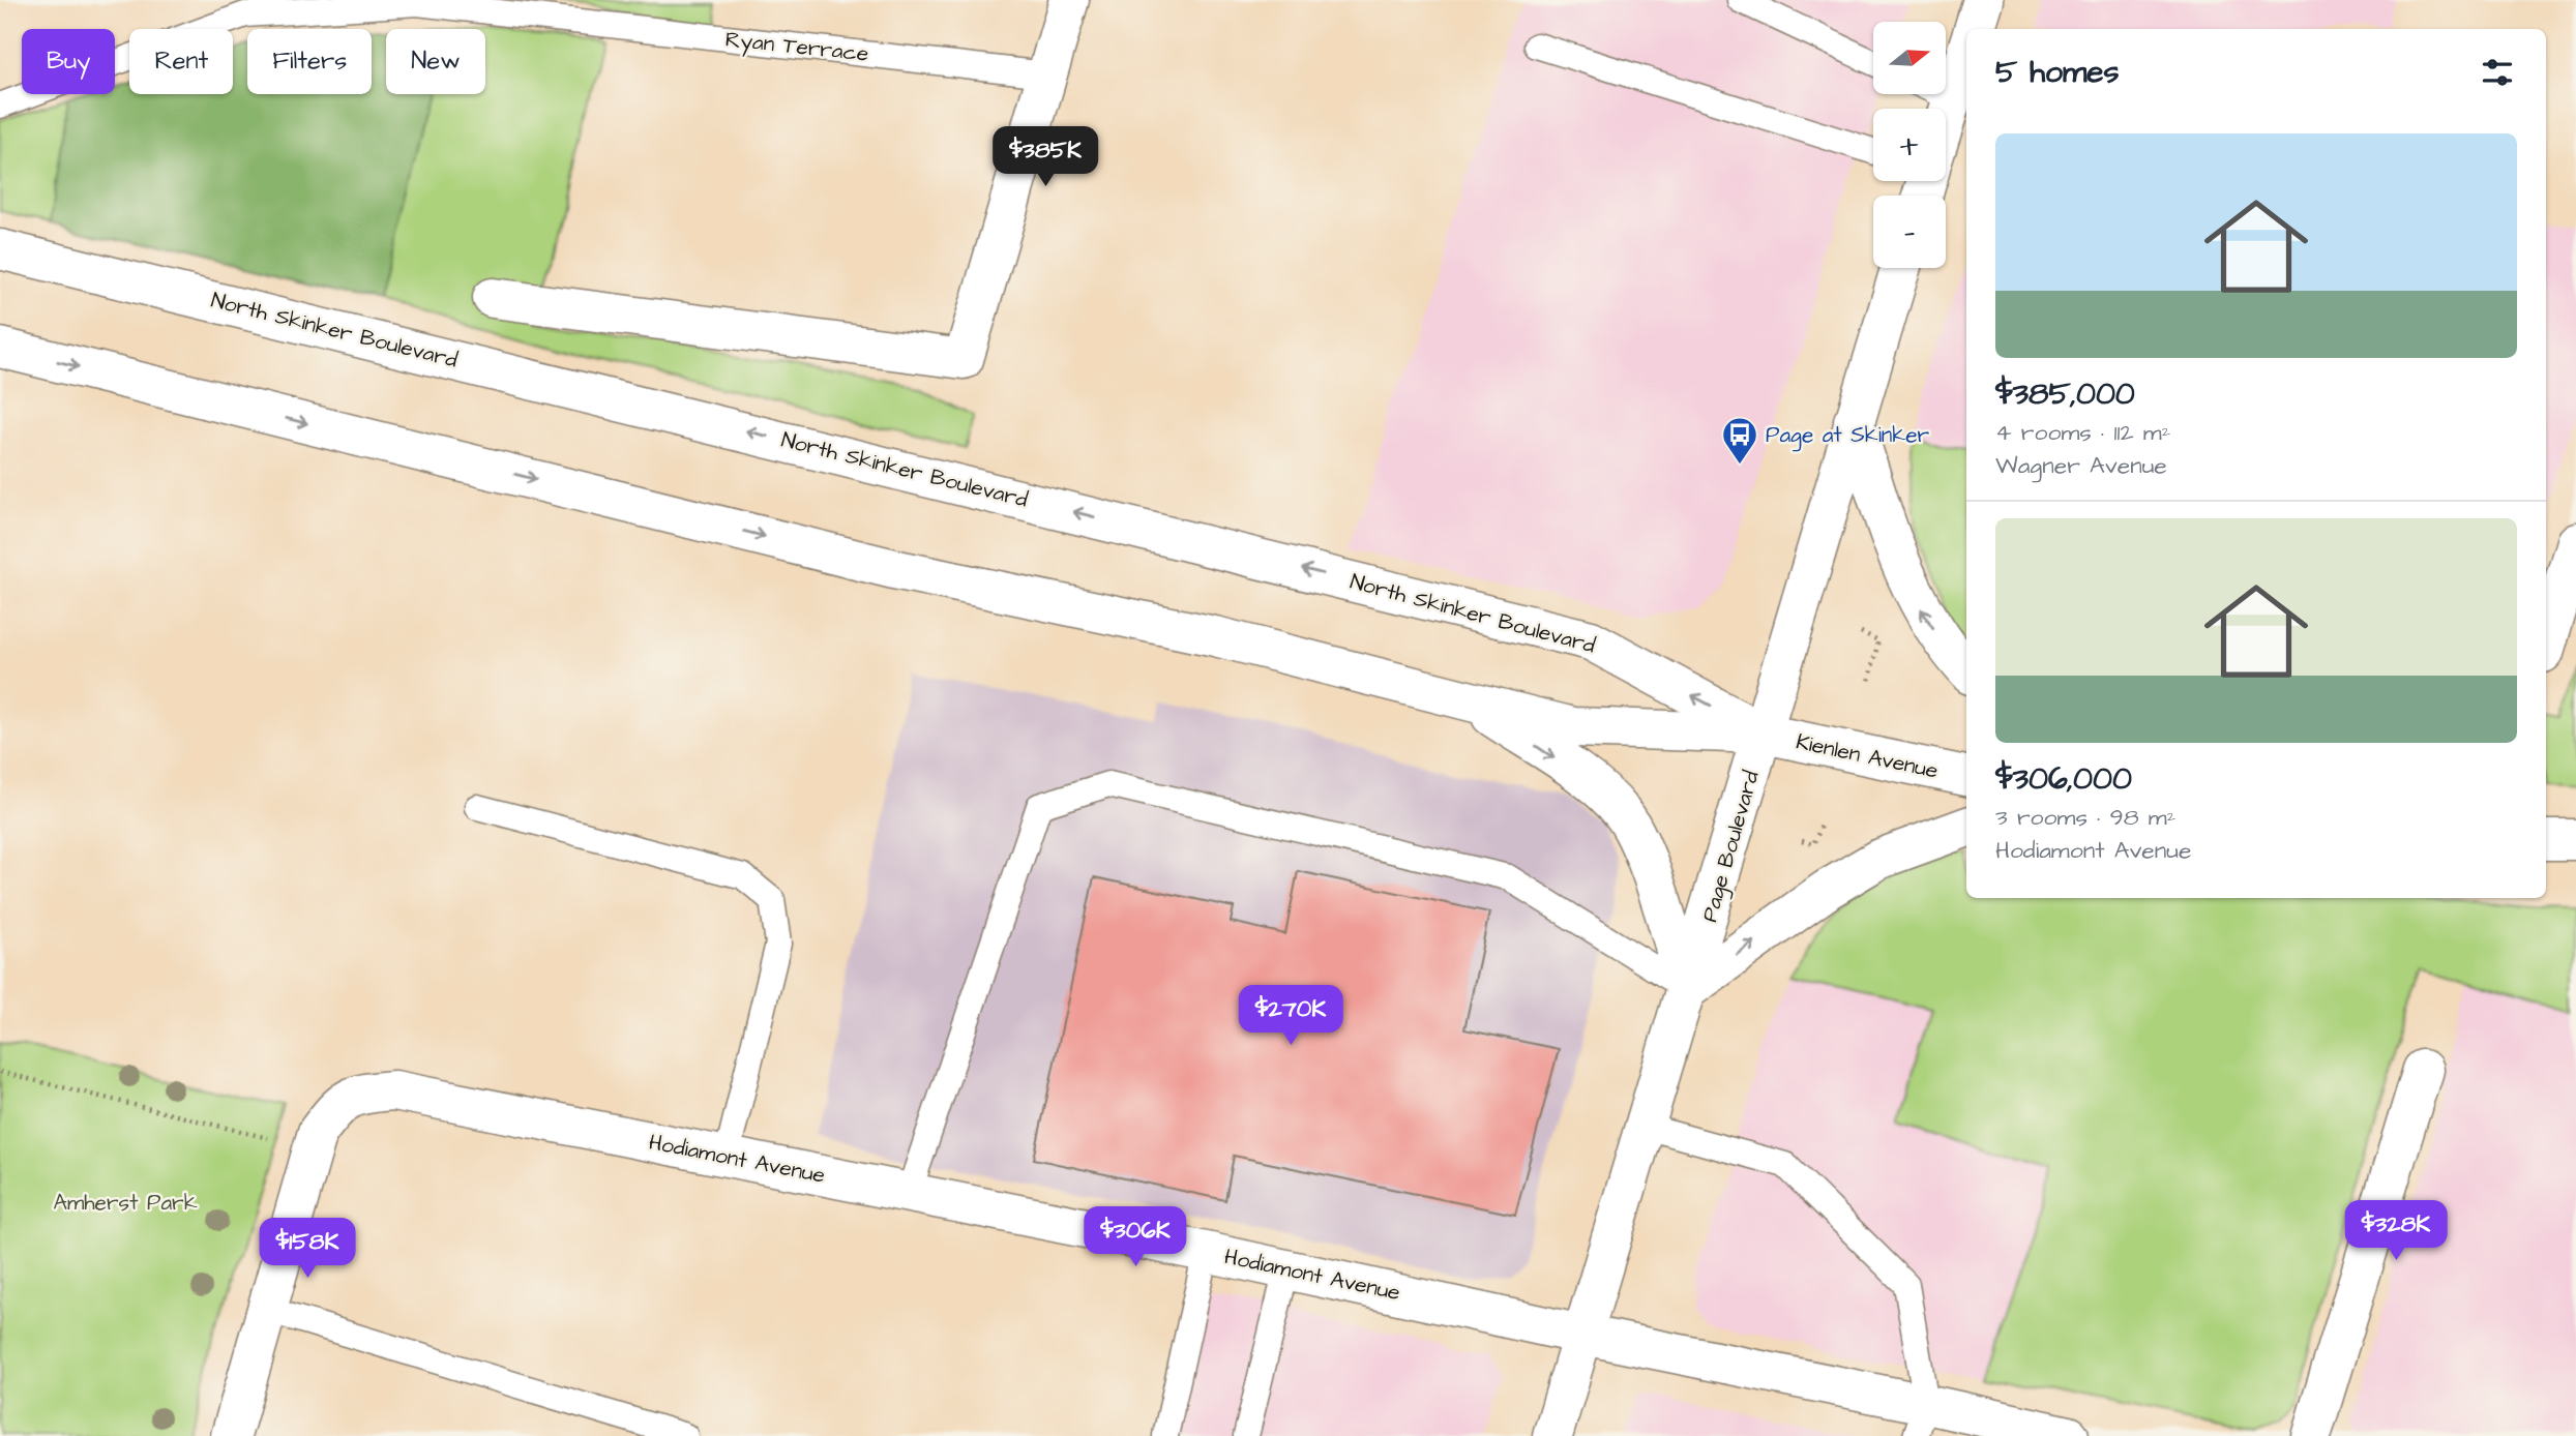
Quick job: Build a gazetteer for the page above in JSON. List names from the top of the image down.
{
  "streets": {
    "main road": [
      "North Skinker Boulevard",
      "Kienlen Avenue",
      "Page Boulevard",
      "Hodiamont Avenue"
    ],
    "lane": ["Ryan Terrace"]
  },
  "crossings": [
    ["North Skinker Boulevard", "Kienlen Avenue"],
    ["North Skinker Boulevard", "Page Boulevard"],
    ["Kienlen Avenue", "Page Boulevard"],
    ["Page Boulevard", "Hodiamont Avenue"]
  ],
  "parks": ["Amherst Park"],
  "places": {
    "bus stop": ["Page at Skinker"]
  },
  "north": "right",
  "page": {
    "map_buttons": ["+", "−"],
    "chip": [
      "Buy",
      "Rent",
      "Filters",
      "New"
    ],
    "heading": "5 homes",
    "list": [
      {
        "name": "$385,000",
        "note": "4 rooms · 112 m² · Wagner Avenue"
      },
      {
        "name": "$306,000",
        "note": "3 rooms · 98 m² · Hodiamont Avenue"
      }
    ],
    "price": [
      "$385K",
      "$270K",
      "$328K",
      "$306K",
      "$158K"
    ]
  }
}
